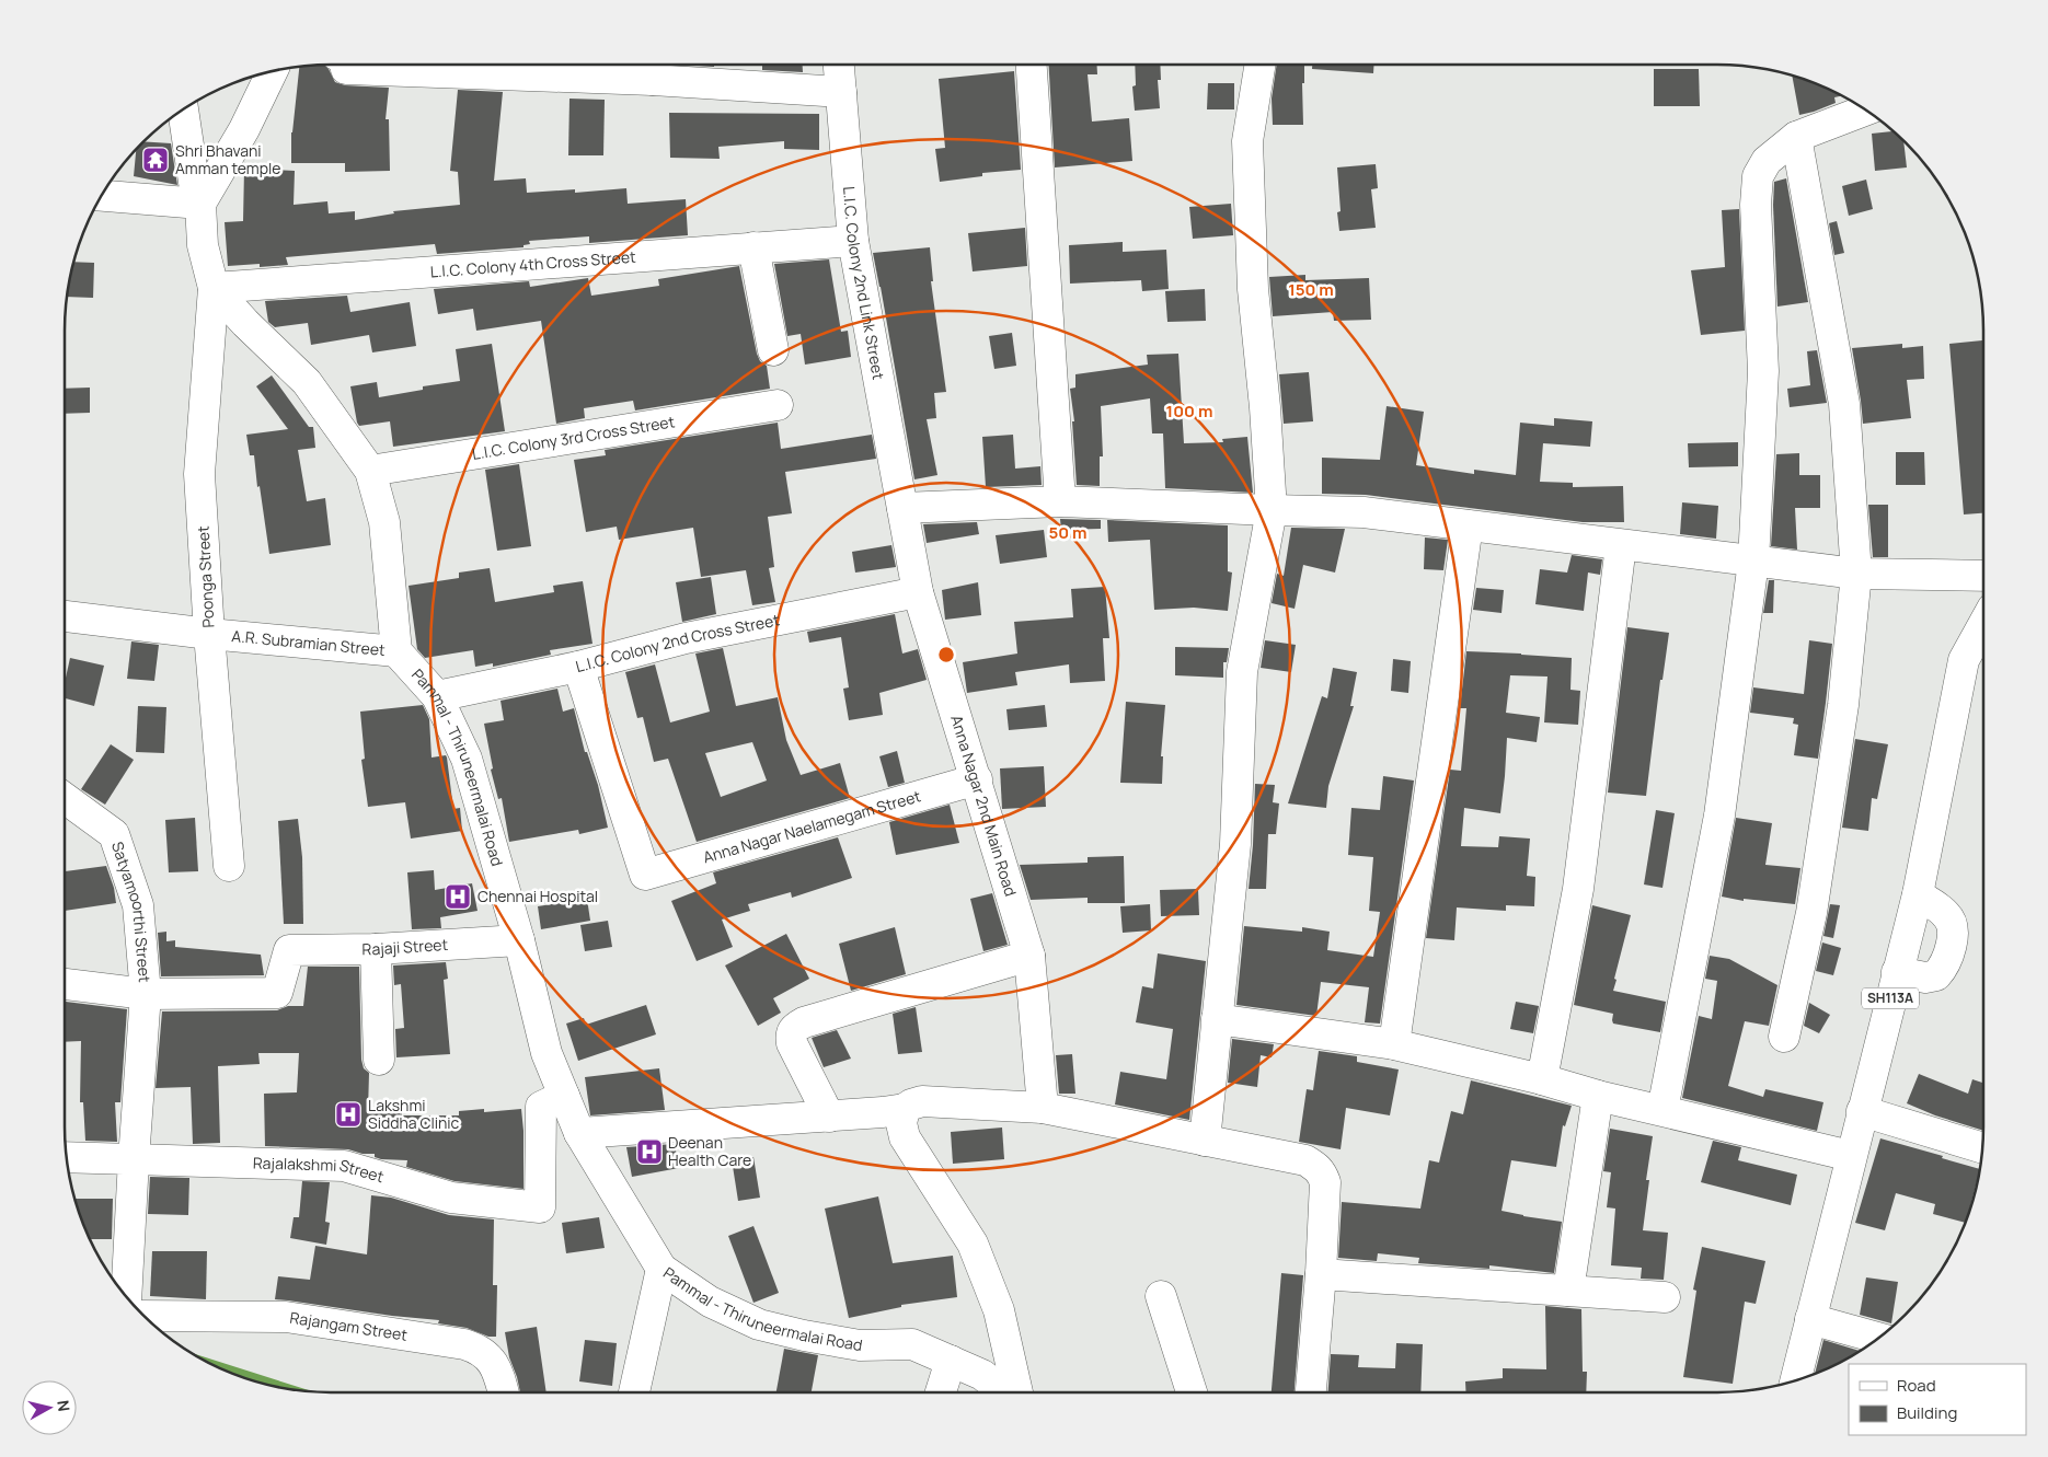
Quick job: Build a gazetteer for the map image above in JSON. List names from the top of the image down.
{
  "streets": {
    "street": [
      "L.I.C. Colony 4th Cross Street",
      "L.I.C. Colony 2nd Link Street",
      "L.I.C. Colony 3rd Cross Street",
      "Poonga Street",
      "A.R. Subramian Street",
      "L.I.C. Colony 2nd Cross Street",
      "Pammal - Thiruneermalai Road",
      "Anna Nagar 2nd Main Road",
      "Anna Nagar Naelamegam Street",
      "Satyamoorthi Street",
      "Rajaji Street",
      "SH113A",
      "Rajalakshmi Street",
      "Rajangam Street"
    ]
  },
  "crossings": [
    ["L.I.C. Colony 4th Cross Street", "L.I.C. Colony 2nd Link Street"],
    ["L.I.C. Colony 4th Cross Street", "Poonga Street"],
    ["L.I.C. Colony 2nd Link Street", "Anna Nagar 2nd Main Road"],
    ["Poonga Street", "A.R. Subramian Street"],
    ["A.R. Subramian Street", "Pammal - Thiruneermalai Road"],
    ["L.I.C. Colony 2nd Cross Street", "Pammal - Thiruneermalai Road"],
    ["L.I.C. Colony 2nd Cross Street", "Anna Nagar 2nd Main Road"],
    ["L.I.C. Colony 2nd Cross Street", "Anna Nagar Naelamegam Street"],
    ["Pammal - Thiruneermalai Road", "Rajaji Street"],
    ["Pammal - Thiruneermalai Road", "Rajalakshmi Street"],
    ["Anna Nagar 2nd Main Road", "Anna Nagar Naelamegam Street"],
    ["Satyamoorthi Street", "Rajaji Street"]
  ],
  "places": {
    "temple": ["Shri Bhavani Amman temple"],
    "hospital": ["Chennai Hospital", "Lakshmi Siddha Clinic", "Deenan Health Care"]
  },
  "legend": ["Road", "Building"],
  "north": "right",
  "rings": ["150 m", "100 m", "50 m"]
}
